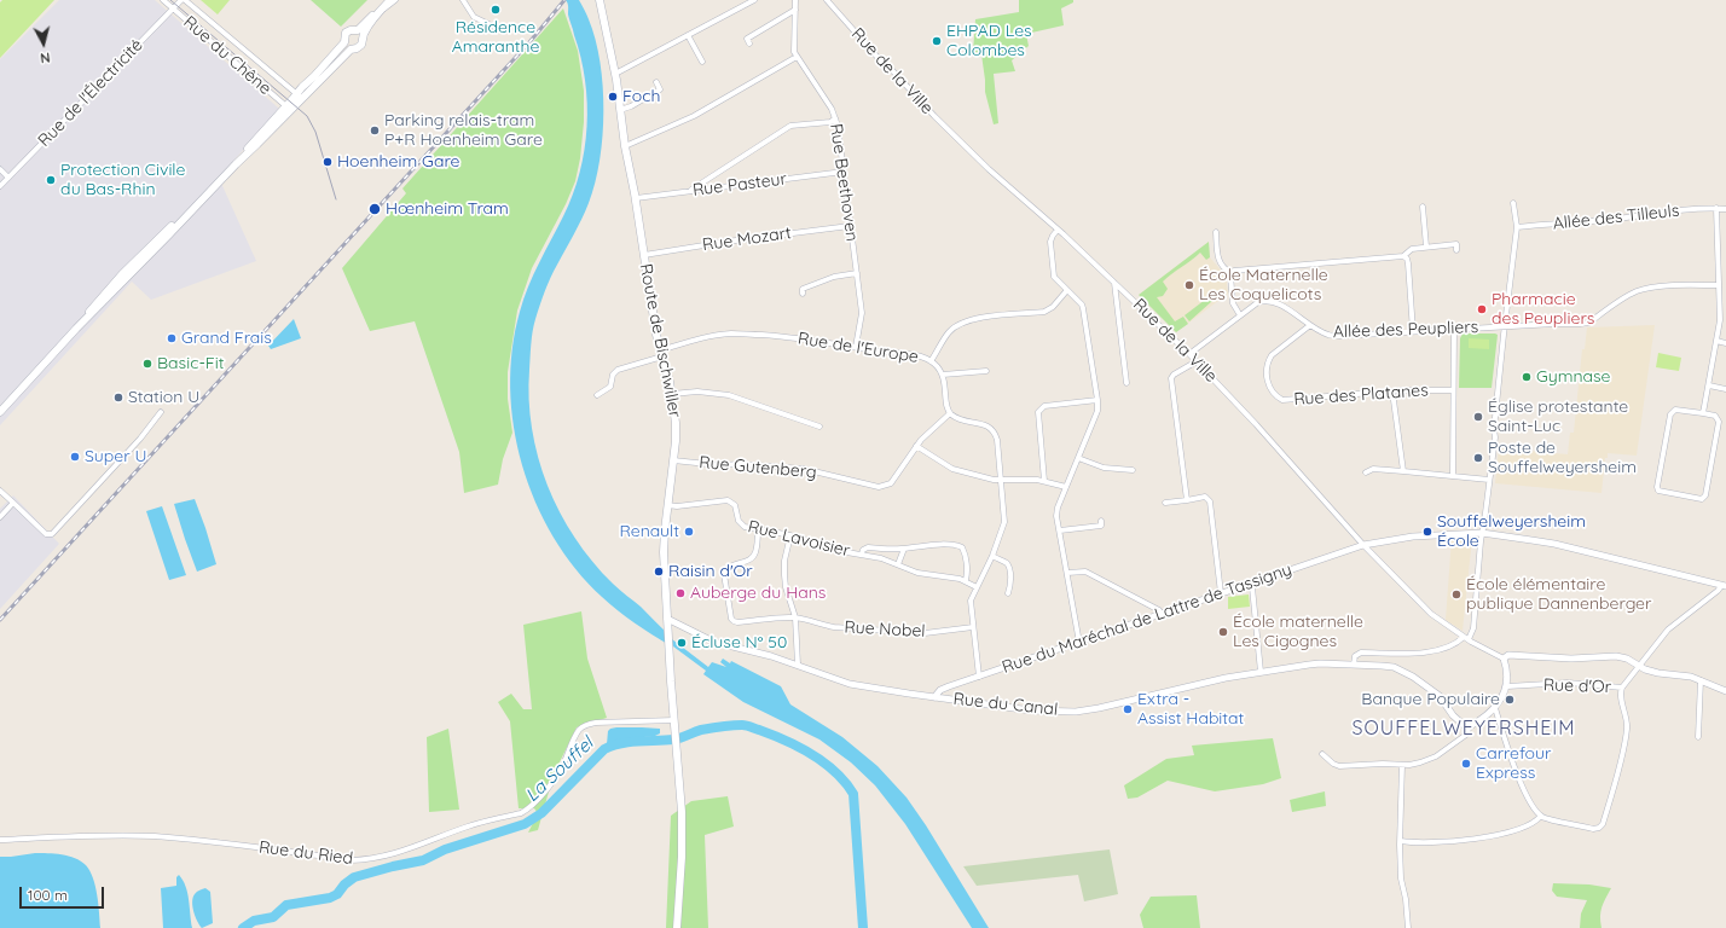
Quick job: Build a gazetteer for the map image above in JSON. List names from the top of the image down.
{
  "streets": {
    "main road": ["Route de Bischwiller"],
    "street": [
      "Rue du Chêne",
      "Rue de la Ville",
      "Rue de l'Électricité",
      "Rue Beethoven",
      "Rue Pasteur",
      "Allée des Tilleuls",
      "Rue Mozart",
      "Allée des Peupliers",
      "Rue de l'Europe",
      "Rue des Platanes",
      "Rue Gutenberg",
      "Rue Lavoisier",
      "Rue du Maréchal de Lattre de Tassigny",
      "Rue Nobel",
      "Rue d'Or",
      "Rue du Canal",
      "Rue du Ried"
    ]
  },
  "crossings": [
    ["Rue du Chêne", "Rue de l'Électricité"],
    ["Rue de la Ville", "Allée des Peupliers"],
    ["Rue de la Ville", "Rue du Maréchal de Lattre de Tassigny"],
    ["Rue Beethoven", "Rue Pasteur"],
    ["Rue Beethoven", "Rue Mozart"],
    ["Rue Beethoven", "Rue de l'Europe"],
    ["Rue Pasteur", "Route de Bischwiller"],
    ["Rue Mozart", "Route de Bischwiller"],
    ["Allée des Peupliers", "Rue des Platanes"],
    ["Route de Bischwiller", "Rue de l'Europe"],
    ["Route de Bischwiller", "Rue Gutenberg"],
    ["Route de Bischwiller", "Rue Lavoisier"],
    ["Route de Bischwiller", "Rue du Canal"],
    ["Route de Bischwiller", "Rue du Ried"],
    ["Rue Lavoisier", "Rue Nobel"],
    ["Rue du Maréchal de Lattre de Tassigny", "Rue d'Or"],
    ["Rue du Maréchal de Lattre de Tassigny", "Rue du Canal"]
  ],
  "districts": ["SOUFFELWEYERSHEIM"],
  "water": ["La Souffel"],
  "places": [
    "Résidence Amaranthe",
    "EHPAD Les Colombes",
    "Foch",
    "Parking relais-tram P+R Hoenheim Gare",
    "Hoenheim Gare",
    "Protection Civile du Bas-Rhin",
    "Hœnheim Tram",
    "École Maternelle Les Coquelicots",
    "Pharmacie des Peupliers",
    "Grand Frais",
    "Basic-Fit",
    "Gymnase",
    "Station U",
    "Église protestante Saint-Luc",
    "Super U",
    "Poste de Souffelweyersheim",
    "Renault",
    "Souffelweyersheim École",
    "Raisin d'Or",
    "Auberge du Hans",
    "École élémentaire publique Dannenberger",
    "École maternelle Les Cigognes",
    "Écluse N° 50",
    "Banque Populaire",
    "Extra - Assist Habitat",
    "Carrefour Express"
  ],
  "scale_bar": "100 m",
  "north": "bottom"
}
